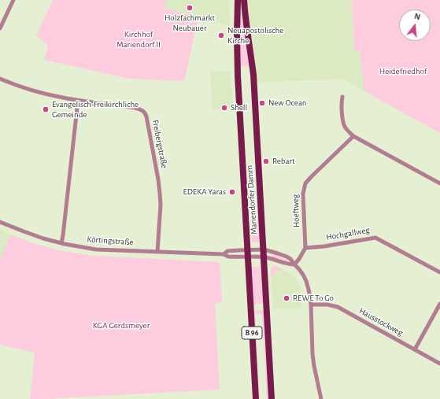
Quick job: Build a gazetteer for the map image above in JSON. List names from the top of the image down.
{
  "streets": {
    "main road": ["Mariendorfer Damm", "B 96"],
    "street": [
      "Freibergstraße",
      "Hoeftweg",
      "Hochgallweg",
      "Körtingstraße",
      "Hausstockweg"
    ]
  },
  "crossings": [
    ["Freibergstraße", "Körtingstraße"],
    ["Mariendorfer Damm", "Körtingstraße"],
    ["Hoeftweg", "Hochgallweg"],
    ["Körtingstraße", "Hausstockweg"]
  ],
  "parks": ["Kirchhof Mariendorf II", "Heidefriedhof", "KGA Gerdsmeyer"],
  "places": [
    "Holzfachmarkt Neubauer",
    "Neuapostolische Kirche",
    "New Ocean",
    "Shell",
    "Evangelisch-Freikirchliche Gemeinde",
    "Rebart",
    "EDEKA Yaras",
    "REWE To Go"
  ],
  "north": "top"
}
